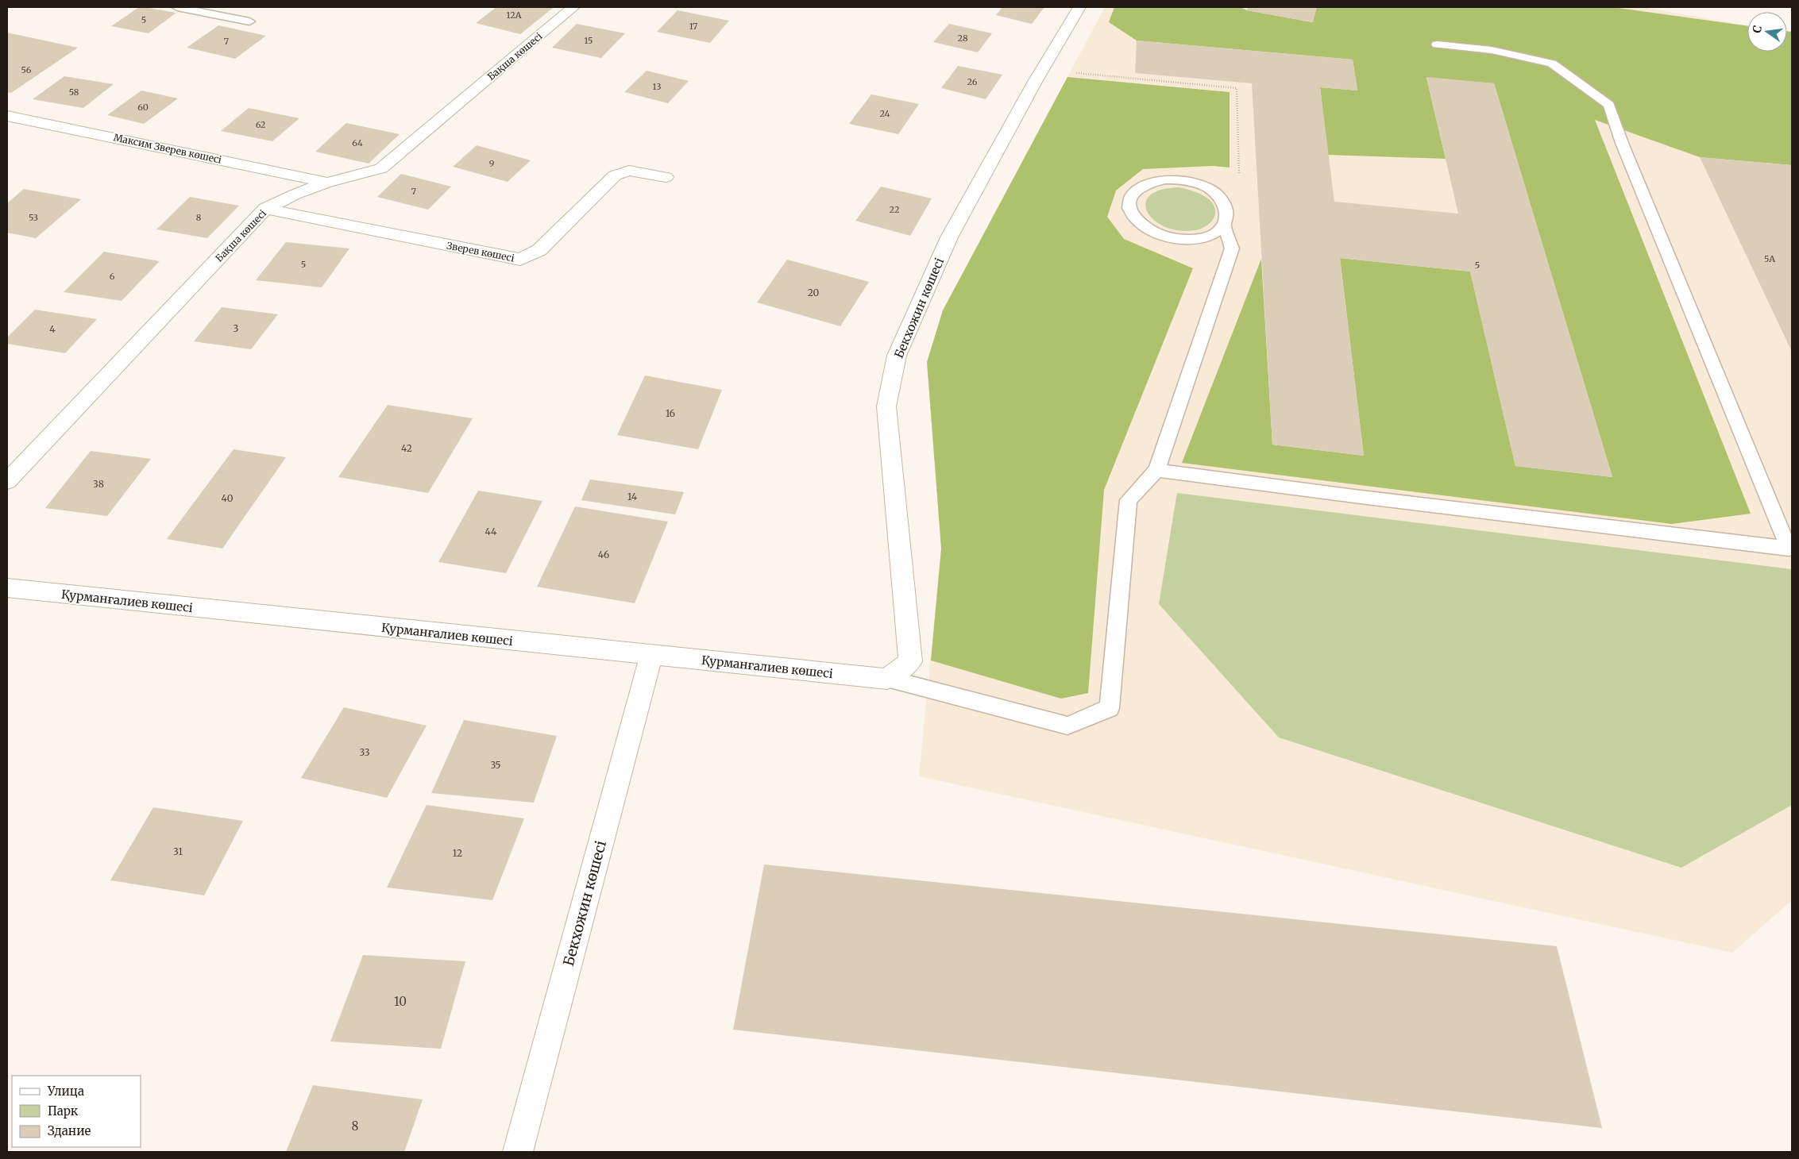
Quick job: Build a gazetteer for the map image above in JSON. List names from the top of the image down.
{
  "streets": {
    "street": [
      "Бақша көшесі",
      "Максим Зверев көшесі",
      "Зверев көшесі",
      "Бекхожин көшесі",
      "Қурманғалиев көшесі"
    ]
  },
  "crossings": [
    ["Бақша көшесі", "Максим Зверев көшесі"],
    ["Бақша көшесі", "Зверев көшесі"],
    ["Бекхожин көшесі", "Қурманғалиев көшесі"]
  ],
  "house_numbers": [
    "12А",
    "5",
    "17",
    "28",
    "15",
    "7",
    "56",
    "26",
    "13",
    "58",
    "60",
    "24",
    "62",
    "64",
    "9",
    "7",
    "22",
    "53",
    "8",
    "5А",
    "5",
    "5",
    "6",
    "20",
    "3",
    "4",
    "16",
    "42",
    "38",
    "14",
    "40",
    "44",
    "46",
    "33",
    "35",
    "31",
    "12",
    "10",
    "8"
  ],
  "legend": ["Улица", "Парк", "Здание"],
  "north": "left"
}
